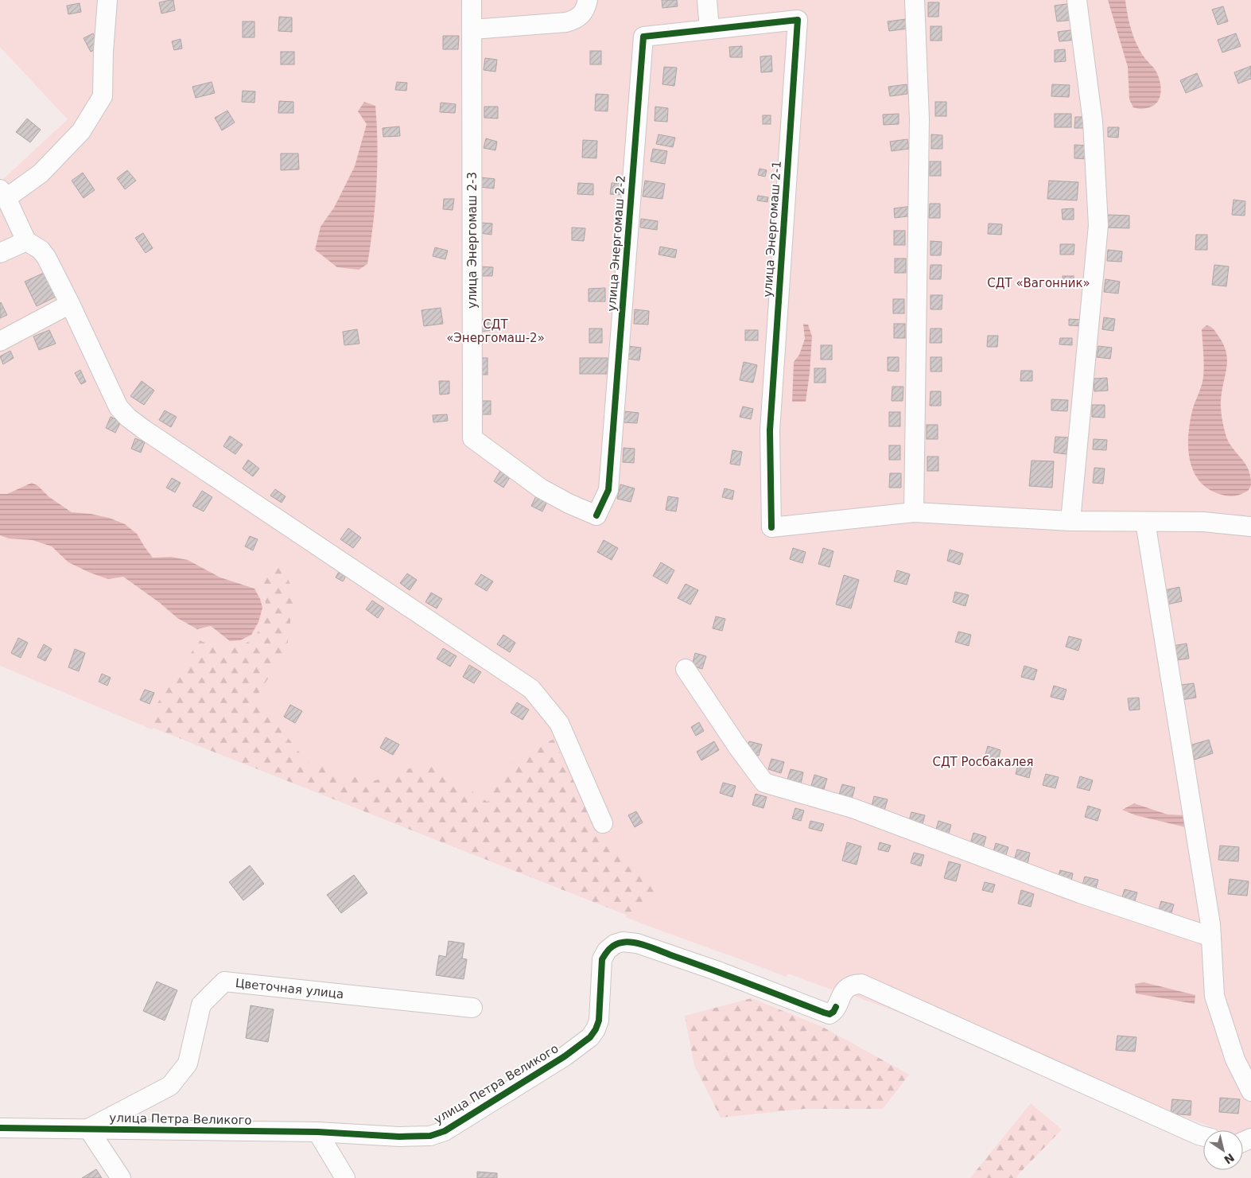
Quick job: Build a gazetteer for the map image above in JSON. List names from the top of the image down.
{
  "streets": {
    "street": [
      "улица Энергомаш 2-1",
      "улица Энергомаш 2-3",
      "улица Энергомаш 2-2",
      "Цветочная улица",
      "улица Петра Великого"
    ]
  },
  "crossings": [
    ["улица Энергомаш 2-1", "улица Энергомаш 2-2"],
    ["улица Энергомаш 2-3", "улица Энергомаш 2-2"],
    ["Цветочная улица", "улица Петра Великого"]
  ],
  "parks": ["СДТ «Вагонник»", "СДТ «Энергомаш-2»", "СДТ Росбакалея"],
  "north": "bottom right"
}
